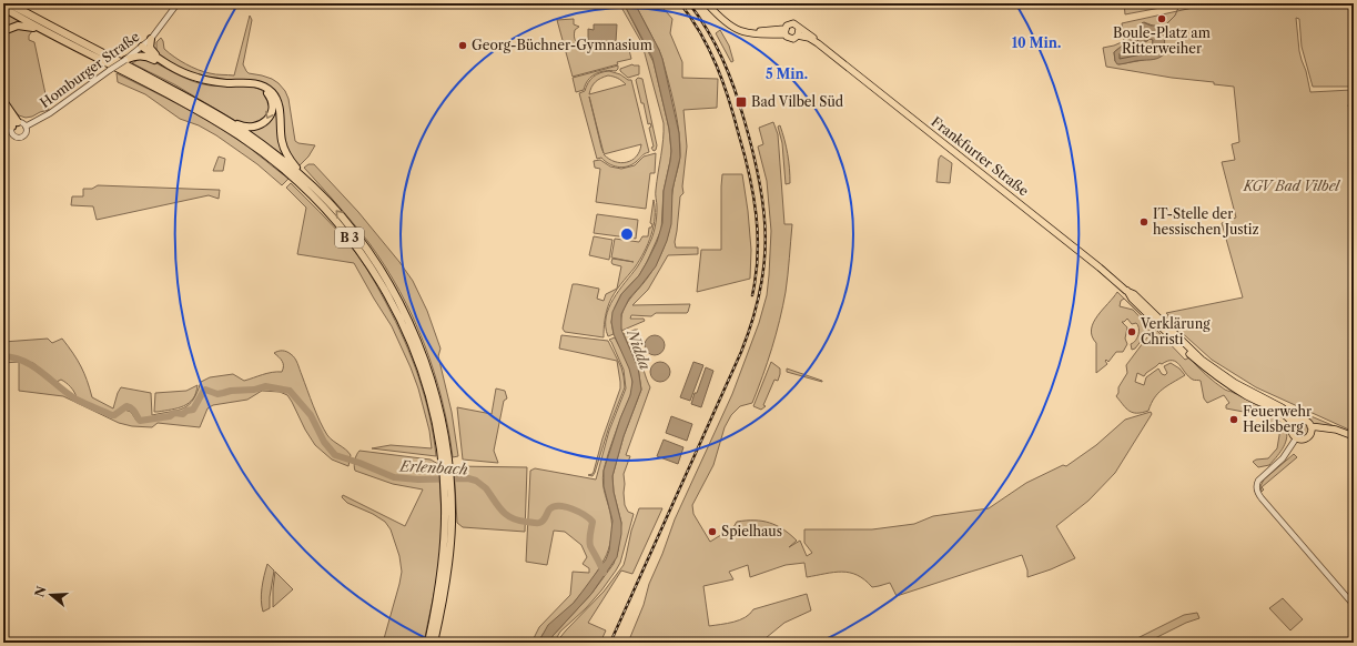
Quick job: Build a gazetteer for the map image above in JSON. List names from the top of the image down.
{
  "streets": {
    "highway": ["B 3"],
    "main road": ["Frankfurter Straße"],
    "street": ["Homburger Straße"]
  },
  "water": ["Nidda", "Erlenbach"],
  "parks": ["KGV Bad Vilbel"],
  "places": {
    "other": [
      "Boule-Platz am Ritterweiher",
      "Georg-Büchner-Gymnasium",
      "IT-Stelle der hessischen Justiz",
      "Verklärung Christi",
      "Feuerwehr Heilsberg",
      "Spielhaus"
    ],
    "transit": ["Bad Vilbel Süd"]
  },
  "north": "left",
  "rings": ["10 Min.", "5 Min."]
}
